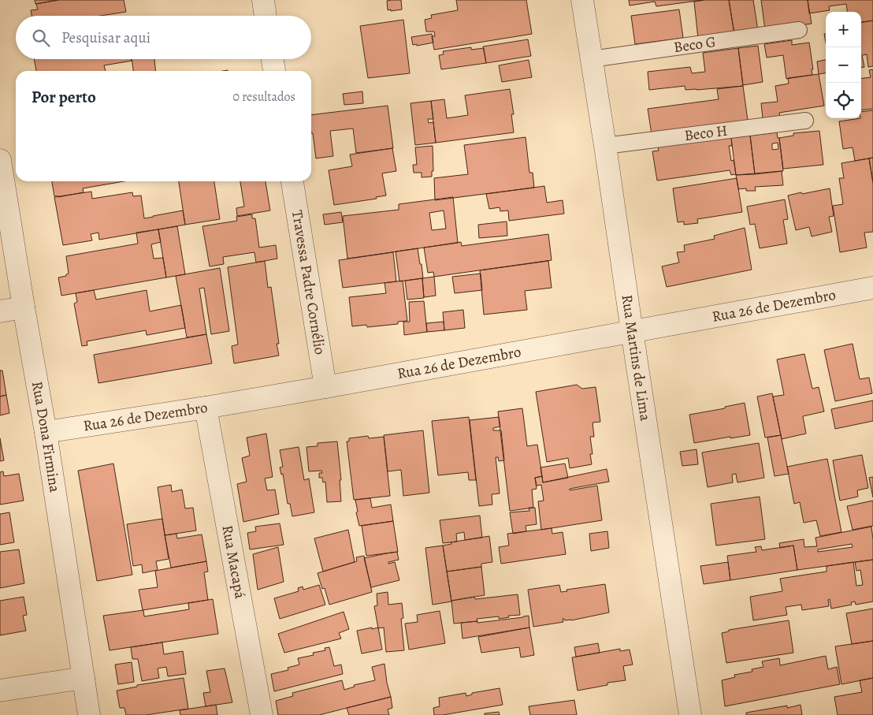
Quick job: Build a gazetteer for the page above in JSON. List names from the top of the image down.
{
  "streets": {
    "street": [
      "Travessa Padre Cornélio",
      "Rua 26 de Dezembro",
      "Rua Martins de Lima",
      "Rua Dona Firmina",
      "Rua Macapá"
    ],
    "lane": ["Beco G", "Beco H"]
  },
  "crossings": [
    ["Beco G", "Rua Martins de Lima"],
    ["Beco H", "Rua Martins de Lima"],
    ["Travessa Padre Cornélio", "Rua 26 de Dezembro"],
    ["Rua 26 de Dezembro", "Rua Martins de Lima"],
    ["Rua 26 de Dezembro", "Rua Dona Firmina"],
    ["Rua 26 de Dezembro", "Rua Macapá"]
  ],
  "page": {
    "map_buttons": ["+", "−"],
    "search": "Pesquisar aqui",
    "heading": ["Por perto", "0 resultados"]
  }
}
